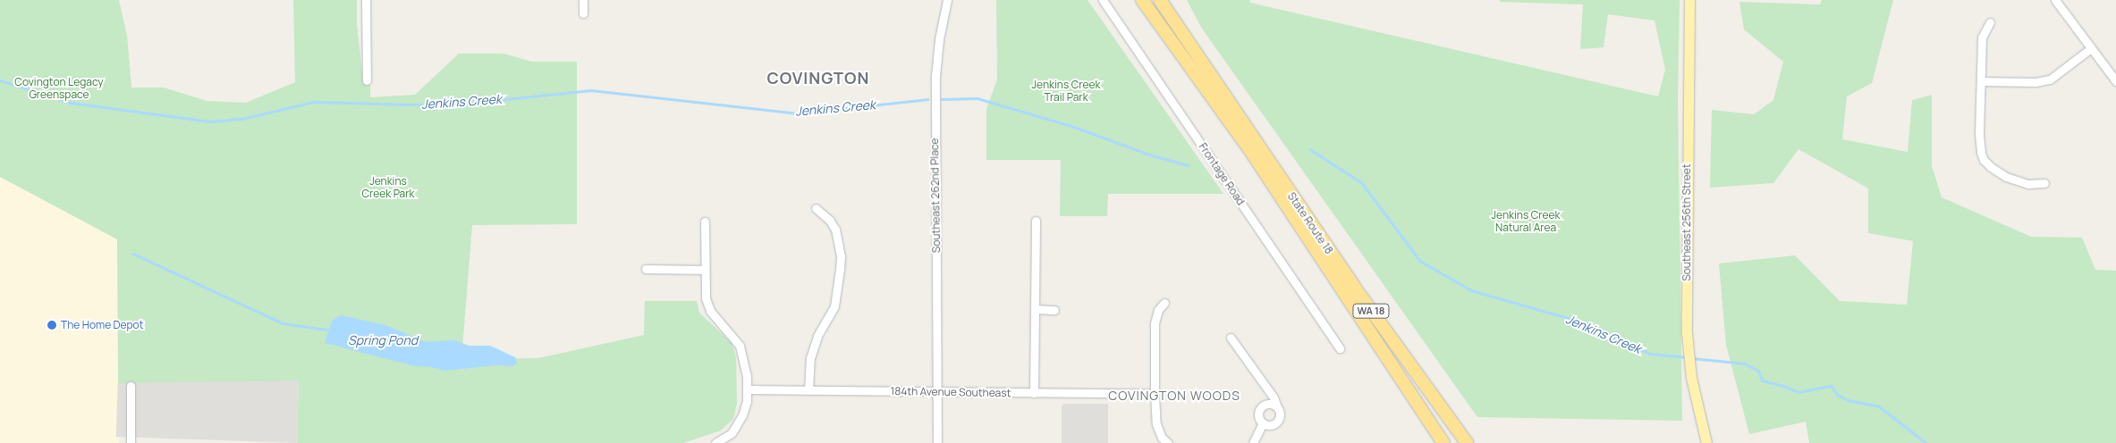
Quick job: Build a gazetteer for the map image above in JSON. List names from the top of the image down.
{
  "streets": {
    "highway": ["State Route 18", "WA 18"],
    "main road": ["Southeast 256th Street"],
    "street": ["Frontage Road", "Southeast 262nd Place", "184th Avenue Southeast"]
  },
  "crossings": [
    ["Southeast 262nd Place", "184th Avenue Southeast"]
  ],
  "districts": ["COVINGTON", "COVINGTON WOODS"],
  "water": ["Jenkins Creek", "Spring Pond"],
  "parks": [
    "Covington Legacy Greenspace",
    "Jenkins Creek Trail Park",
    "Jenkins Creek Park",
    "Jenkins Creek Natural Area"
  ],
  "places": ["The Home Depot"]
}
